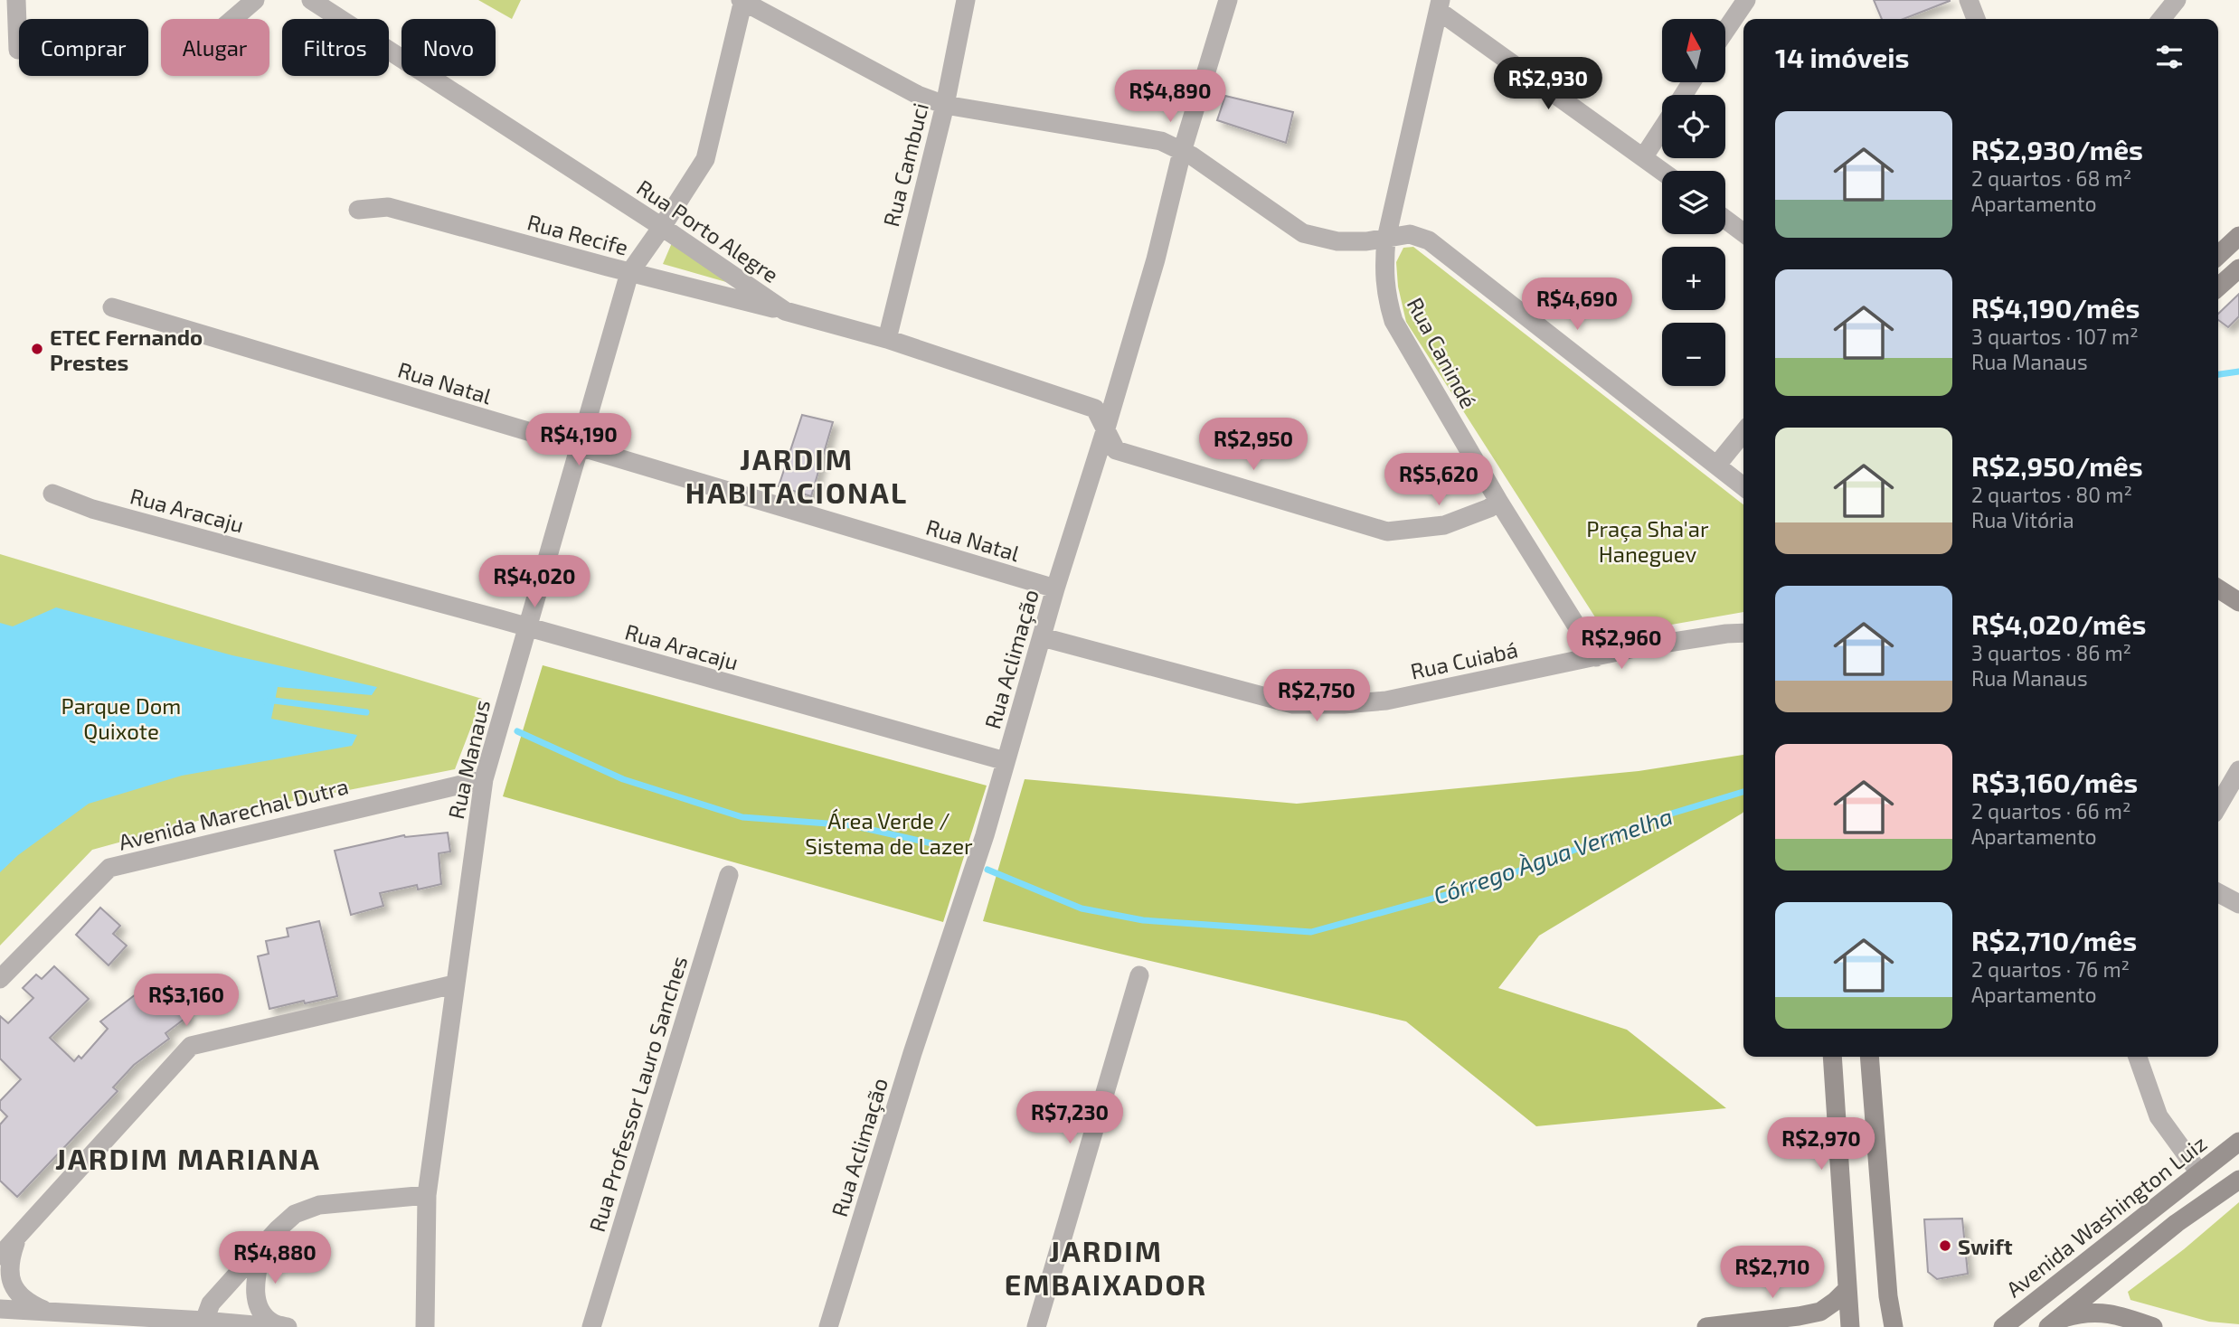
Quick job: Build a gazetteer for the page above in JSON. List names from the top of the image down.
{
  "streets": {
    "main road": ["Avenida Washington Luiz"],
    "street": [
      "Rua Cambuci",
      "Rua Porto Alegre",
      "Rua Recife",
      "Rua Canindé",
      "Rua Natal",
      "Rua Aracaju",
      "Rua Aclimação",
      "Rua Cuiabá",
      "Rua Manaus",
      "Avenida Marechal Dutra",
      "Rua Professor Lauro Sanches"
    ]
  },
  "crossings": [
    ["Rua Cambuci", "Rua Porto Alegre"],
    ["Rua Porto Alegre", "Rua Recife"],
    ["Rua Porto Alegre", "Rua Canindé"],
    ["Rua Porto Alegre", "Rua Aclimação"],
    ["Rua Porto Alegre", "Rua Manaus"],
    ["Rua Recife", "Rua Manaus"],
    ["Rua Canindé", "Rua Cuiabá"],
    ["Rua Natal", "Rua Aclimação"],
    ["Rua Natal", "Rua Manaus"],
    ["Rua Aracaju", "Rua Aclimação"],
    ["Rua Aracaju", "Rua Manaus"],
    ["Rua Aclimação", "Rua Cuiabá"],
    ["Rua Manaus", "Avenida Marechal Dutra"]
  ],
  "districts": ["JARDIM HABITACIONAL", "JARDIM MARIANA", "JARDIM EMBAIXADOR"],
  "water": ["Córrego Àgua Vermelha"],
  "parks": ["Praça Sha'ar Haneguev", "Parque Dom Quixote", "Área Verde / Sistema de Lazer"],
  "places": ["ETEC Fernando Prestes", "Swift"],
  "north": "top",
  "page": {
    "map_buttons": ["+", "−"],
    "chip": [
      "Comprar",
      "Alugar",
      "Filtros",
      "Novo"
    ],
    "heading": "14 imóveis",
    "price": [
      "R$2,930",
      "R$4,890",
      "R$4,690",
      "R$4,190",
      "R$2,950",
      "R$5,620",
      "R$4,020",
      "R$2,960",
      "R$2,750",
      "R$3,160",
      "R$7,230",
      "R$2,970",
      "R$4,880",
      "R$2,710"
    ],
    "list": [
      {
        "name": "R$2,930/mês",
        "note": "2 quartos · 68 m² · Apartamento"
      },
      {
        "name": "R$4,190/mês",
        "note": "3 quartos · 107 m² · Rua Manaus"
      },
      {
        "name": "R$2,950/mês",
        "note": "2 quartos · 80 m² · Rua Vitória"
      },
      {
        "name": "R$4,020/mês",
        "note": "3 quartos · 86 m² · Rua Manaus"
      },
      {
        "name": "R$3,160/mês",
        "note": "2 quartos · 66 m² · Apartamento"
      },
      {
        "name": "R$2,710/mês",
        "note": "2 quartos · 76 m² · Apartamento"
      }
    ]
  }
}
